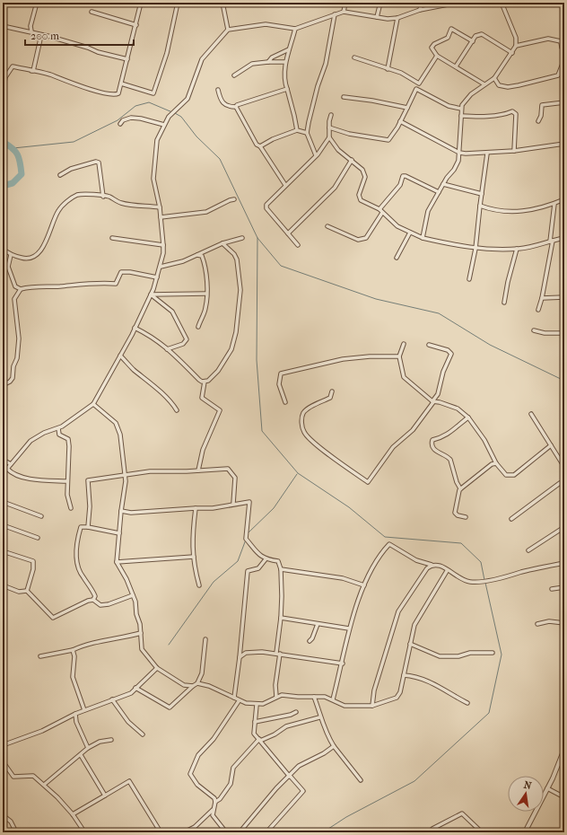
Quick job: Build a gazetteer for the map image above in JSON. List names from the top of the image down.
{
  "scale_bar": "200 m",
  "north": "top"
}
